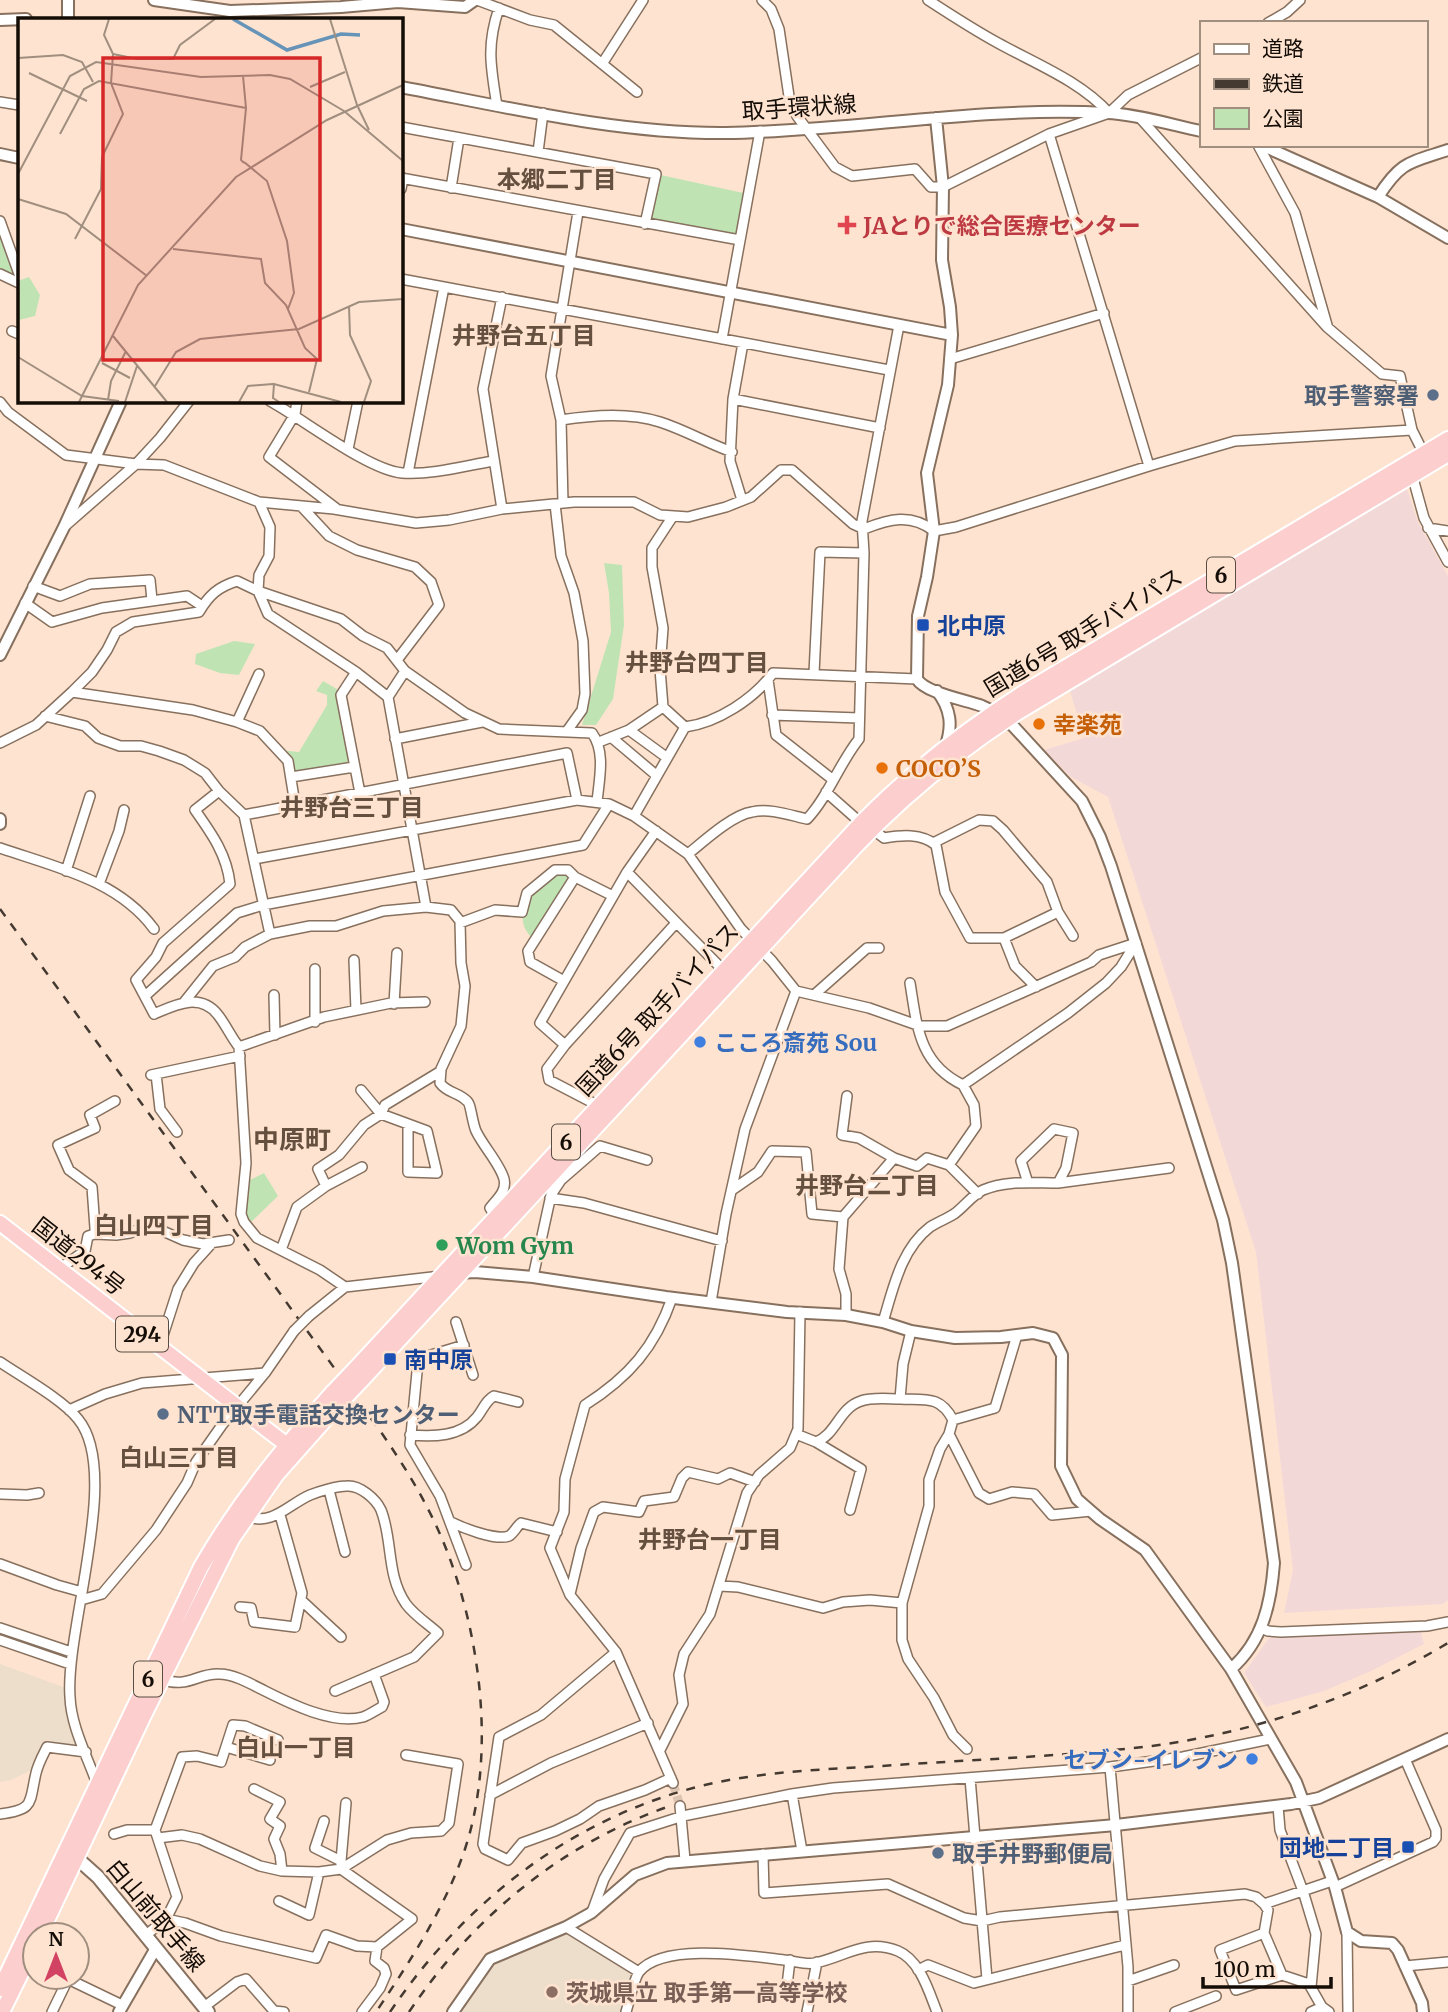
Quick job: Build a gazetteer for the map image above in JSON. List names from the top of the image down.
{
  "streets": {
    "highway": [
      "6",
      "国道6号 取手バイパス",
      "国道294号",
      "294"
    ],
    "main road": ["白山前取手線"],
    "street": ["取手環状線"]
  },
  "crossings": [
    ["国道6号 取手バイパス", "国道294号"],
    ["国道6号 取手バイパス", "白山前取手線"]
  ],
  "districts": [
    "本郷二丁目",
    "井野台五丁目",
    "井野台四丁目",
    "井野台三丁目",
    "中原町",
    "井野台二丁目",
    "白山四丁目",
    "白山三丁目",
    "井野台一丁目",
    "白山一丁目"
  ],
  "places": {
    "health": ["JAとりで総合医療センター"],
    "other": [
      "取手警察署",
      "幸楽苑",
      "COCO’S",
      "こころ斎苑 Sou",
      "Wom Gym",
      "NTT取手電話交換センター",
      "セブン-イレブン",
      "取手井野郵便局",
      "茨城県立 取手第一高等学校"
    ],
    "transit": ["北中原", "南中原", "団地二丁目"]
  },
  "legend": ["道路", "鉄道", "公園"],
  "scale_bar": "100 m",
  "north": "top"
}
